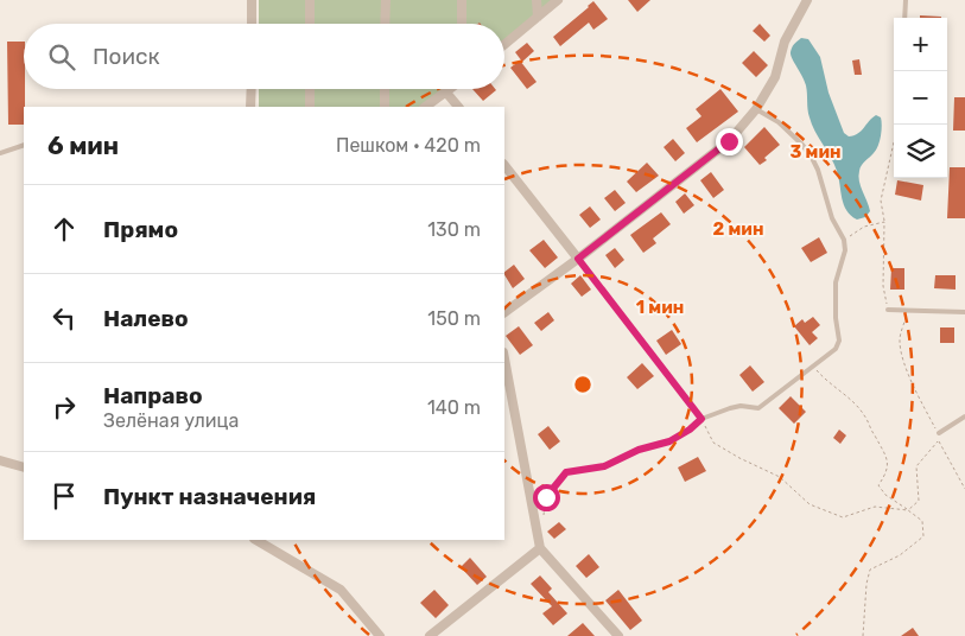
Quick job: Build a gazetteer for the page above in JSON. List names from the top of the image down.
{
  "page": {
    "map_buttons": ["+", "−"],
    "search": "Поиск",
    "heading": ["6 мин", "Пешком · 420 m"],
    "list": [
      ["Прямо", "130 m"],
      ["Налево", "150 m"],
      ["Направо", "Зелёная улица", "140 m"],
      "Пункт назначения"
    ]
  },
  "rings": ["3 мин", "2 мин", "1 мин"]
}
